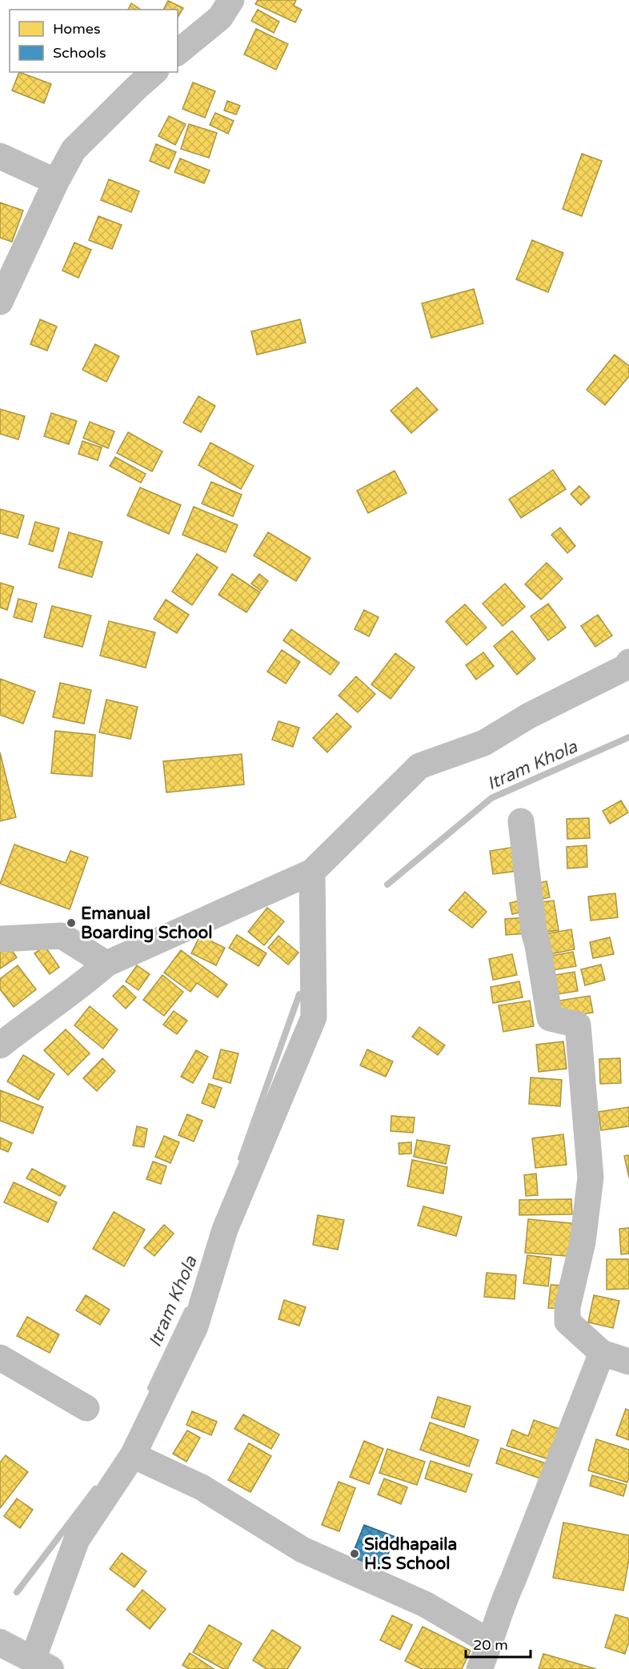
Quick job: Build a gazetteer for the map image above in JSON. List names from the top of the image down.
{
  "water": ["Itram Khola"],
  "places": ["Emanual Boarding School", "Siddhapaila H.S School"],
  "legend": ["Homes", "Schools"],
  "scale_bar": "20 m"
}
